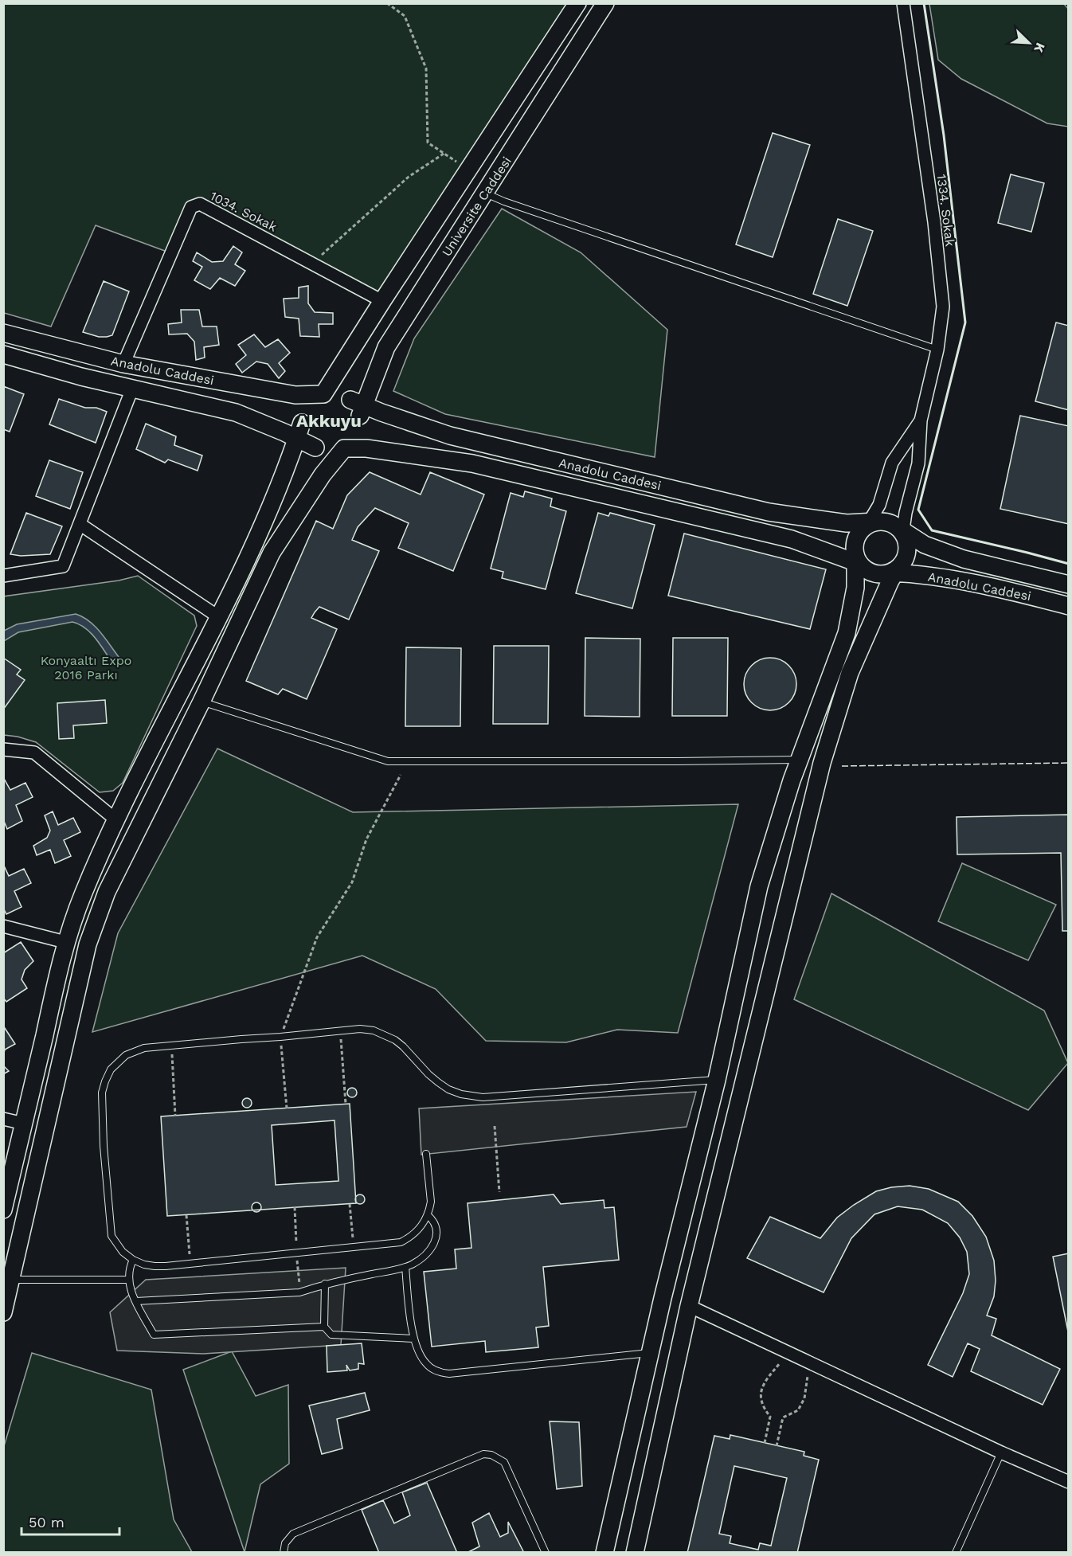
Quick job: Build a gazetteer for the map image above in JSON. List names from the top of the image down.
{
  "streets": {
    "street": [
      "Universite Caddesi",
      "1334. Sokak",
      "1034. Sokak",
      "Anadolu Caddesi"
    ]
  },
  "crossings": [
    ["Universite Caddesi", "1034. Sokak"],
    ["Universite Caddesi", "Anadolu Caddesi"],
    ["1334. Sokak", "Anadolu Caddesi"],
    ["1034. Sokak", "Anadolu Caddesi"]
  ],
  "districts": ["Akkuyu"],
  "parks": ["Konyaaltı Expo 2016 Parkı"],
  "scale_bar": "50 m",
  "north": "bottom right"
}
